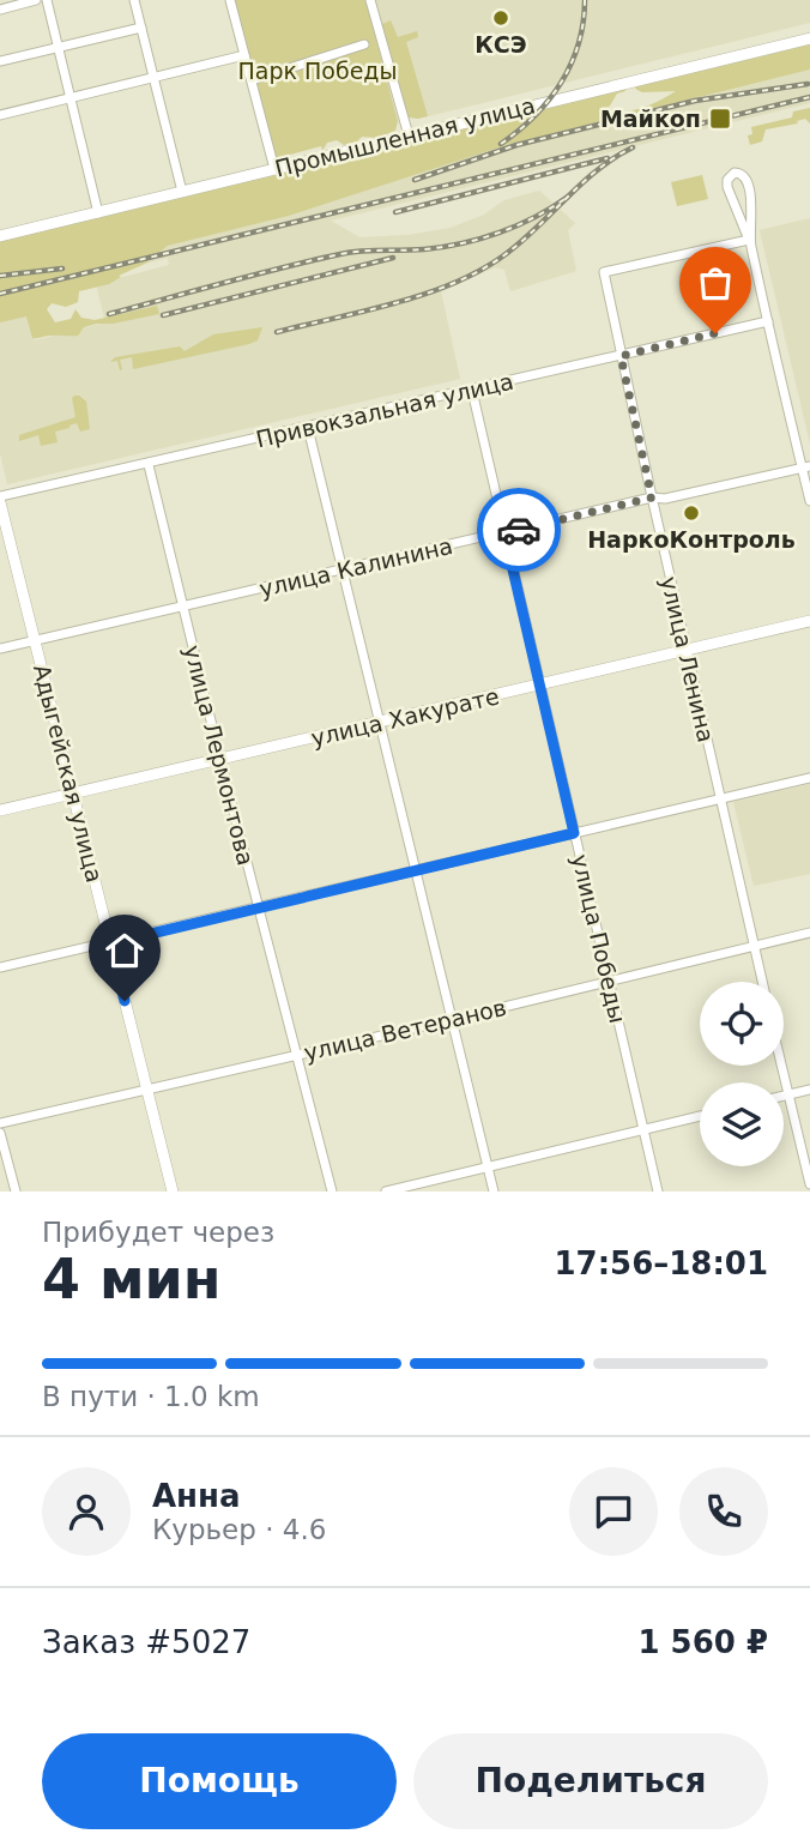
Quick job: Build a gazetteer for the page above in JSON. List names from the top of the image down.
{
  "streets": {
    "main road": ["Промышленная улица", "улица Хакурате", "Адыгейская улица"],
    "street": [
      "Привокзальная улица",
      "улица Калинина",
      "улица Ленина",
      "улица Лермонтова",
      "улица Победы",
      "улица Ветеранов"
    ]
  },
  "crossings": [
    ["Привокзальная улица", "улица Ленина"],
    ["Привокзальная улица", "улица Лермонтова"],
    ["Привокзальная улица", "Адыгейская улица"],
    ["Привокзальная улица", "улица Победы"],
    ["улица Калинина", "улица Ленина"],
    ["улица Калинина", "улица Лермонтова"],
    ["улица Калинина", "Адыгейская улица"],
    ["улица Калинина", "улица Победы"],
    ["улица Ленина", "улица Хакурате"],
    ["улица Ленина", "улица Ветеранов"],
    ["улица Хакурате", "улица Лермонтова"],
    ["улица Хакурате", "Адыгейская улица"],
    ["улица Хакурате", "улица Победы"],
    ["улица Лермонтова", "улица Ветеранов"],
    ["Адыгейская улица", "улица Ветеранов"],
    ["улица Победы", "улица Ветеранов"]
  ],
  "parks": ["Парк Победы"],
  "places": {
    "other": ["КСЭ", "НаркоКонтроль"],
    "transit": ["Майкоп"]
  },
  "page": {
    "heading": ["4 мин", "Прибудет через", "17:56–18:01"],
    "panel": [
      "Анна",
      "Курьер · 4.6",
      "Заказ #5027",
      "1 560 ₽"
    ],
    "bar": "В пути · 1.0 km",
    "buttons": ["Помощь", "Поделиться"]
  }
}
